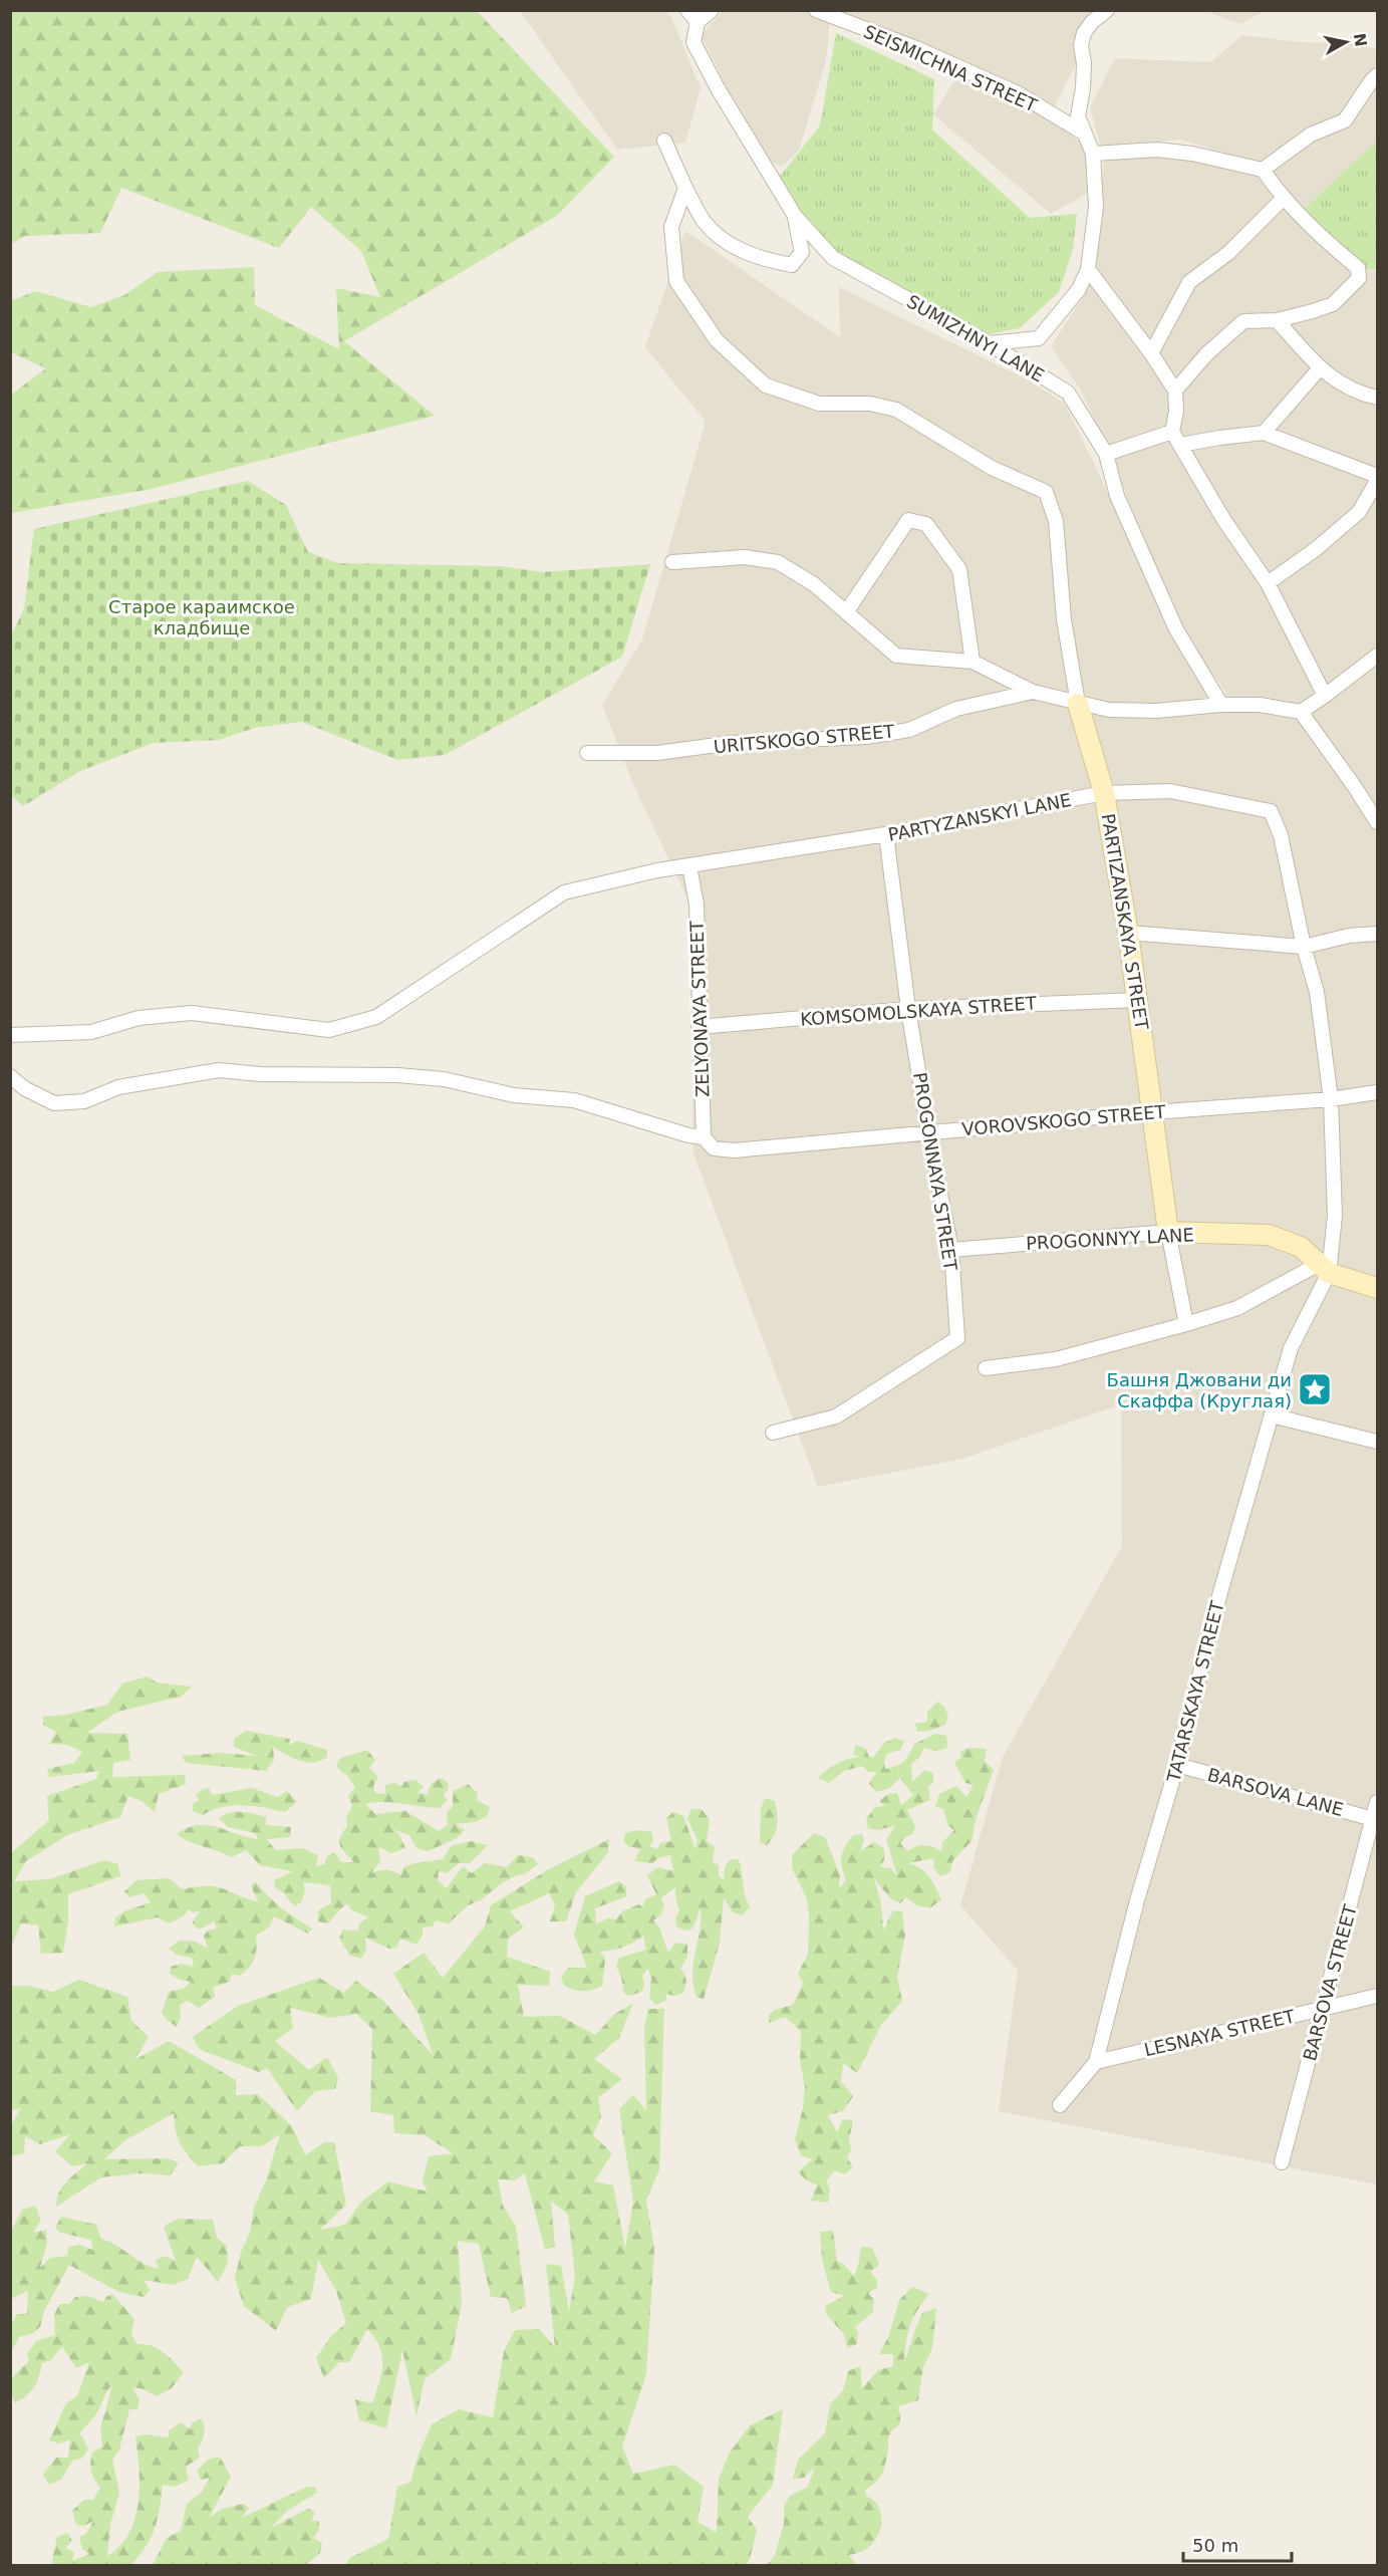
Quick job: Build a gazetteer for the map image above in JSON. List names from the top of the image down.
{
  "streets": {
    "street": [
      "SEISMICHNA STREET",
      "SUMIZHNYI LANE",
      "URITSKOGO STREET",
      "PARTYZANSKYI LANE",
      "PARTIZANSKAYA STREET",
      "ZELYONAYA STREET",
      "KOMSOMOLSKAYA STREET",
      "VOROVSKOGO STREET",
      "PROGONNAYA STREET",
      "PROGONNYY LANE",
      "TATARSKAYA STREET",
      "BARSOVA LANE",
      "BARSOVA STREET",
      "LESNAYA STREET"
    ]
  },
  "crossings": [
    ["SUMIZHNYI LANE", "URITSKOGO STREET"],
    ["URITSKOGO STREET", "PARTIZANSKAYA STREET"],
    ["PARTYZANSKYI LANE", "PARTIZANSKAYA STREET"],
    ["PARTYZANSKYI LANE", "ZELYONAYA STREET"],
    ["PARTYZANSKYI LANE", "PROGONNAYA STREET"],
    ["PARTIZANSKAYA STREET", "KOMSOMOLSKAYA STREET"],
    ["PARTIZANSKAYA STREET", "VOROVSKOGO STREET"],
    ["PARTIZANSKAYA STREET", "PROGONNYY LANE"],
    ["ZELYONAYA STREET", "KOMSOMOLSKAYA STREET"],
    ["ZELYONAYA STREET", "VOROVSKOGO STREET"],
    ["KOMSOMOLSKAYA STREET", "PROGONNAYA STREET"],
    ["VOROVSKOGO STREET", "PROGONNAYA STREET"],
    ["PROGONNAYA STREET", "PROGONNYY LANE"],
    ["PROGONNYY LANE", "TATARSKAYA STREET"],
    ["TATARSKAYA STREET", "BARSOVA LANE"],
    ["TATARSKAYA STREET", "LESNAYA STREET"],
    ["BARSOVA LANE", "BARSOVA STREET"],
    ["BARSOVA STREET", "LESNAYA STREET"]
  ],
  "parks": ["Старое караимское кладбище"],
  "places": {
    "place": ["Башня Джовани ди Скаффа (Круглая)"]
  },
  "scale_bar": "50 m",
  "north": "right"
}
